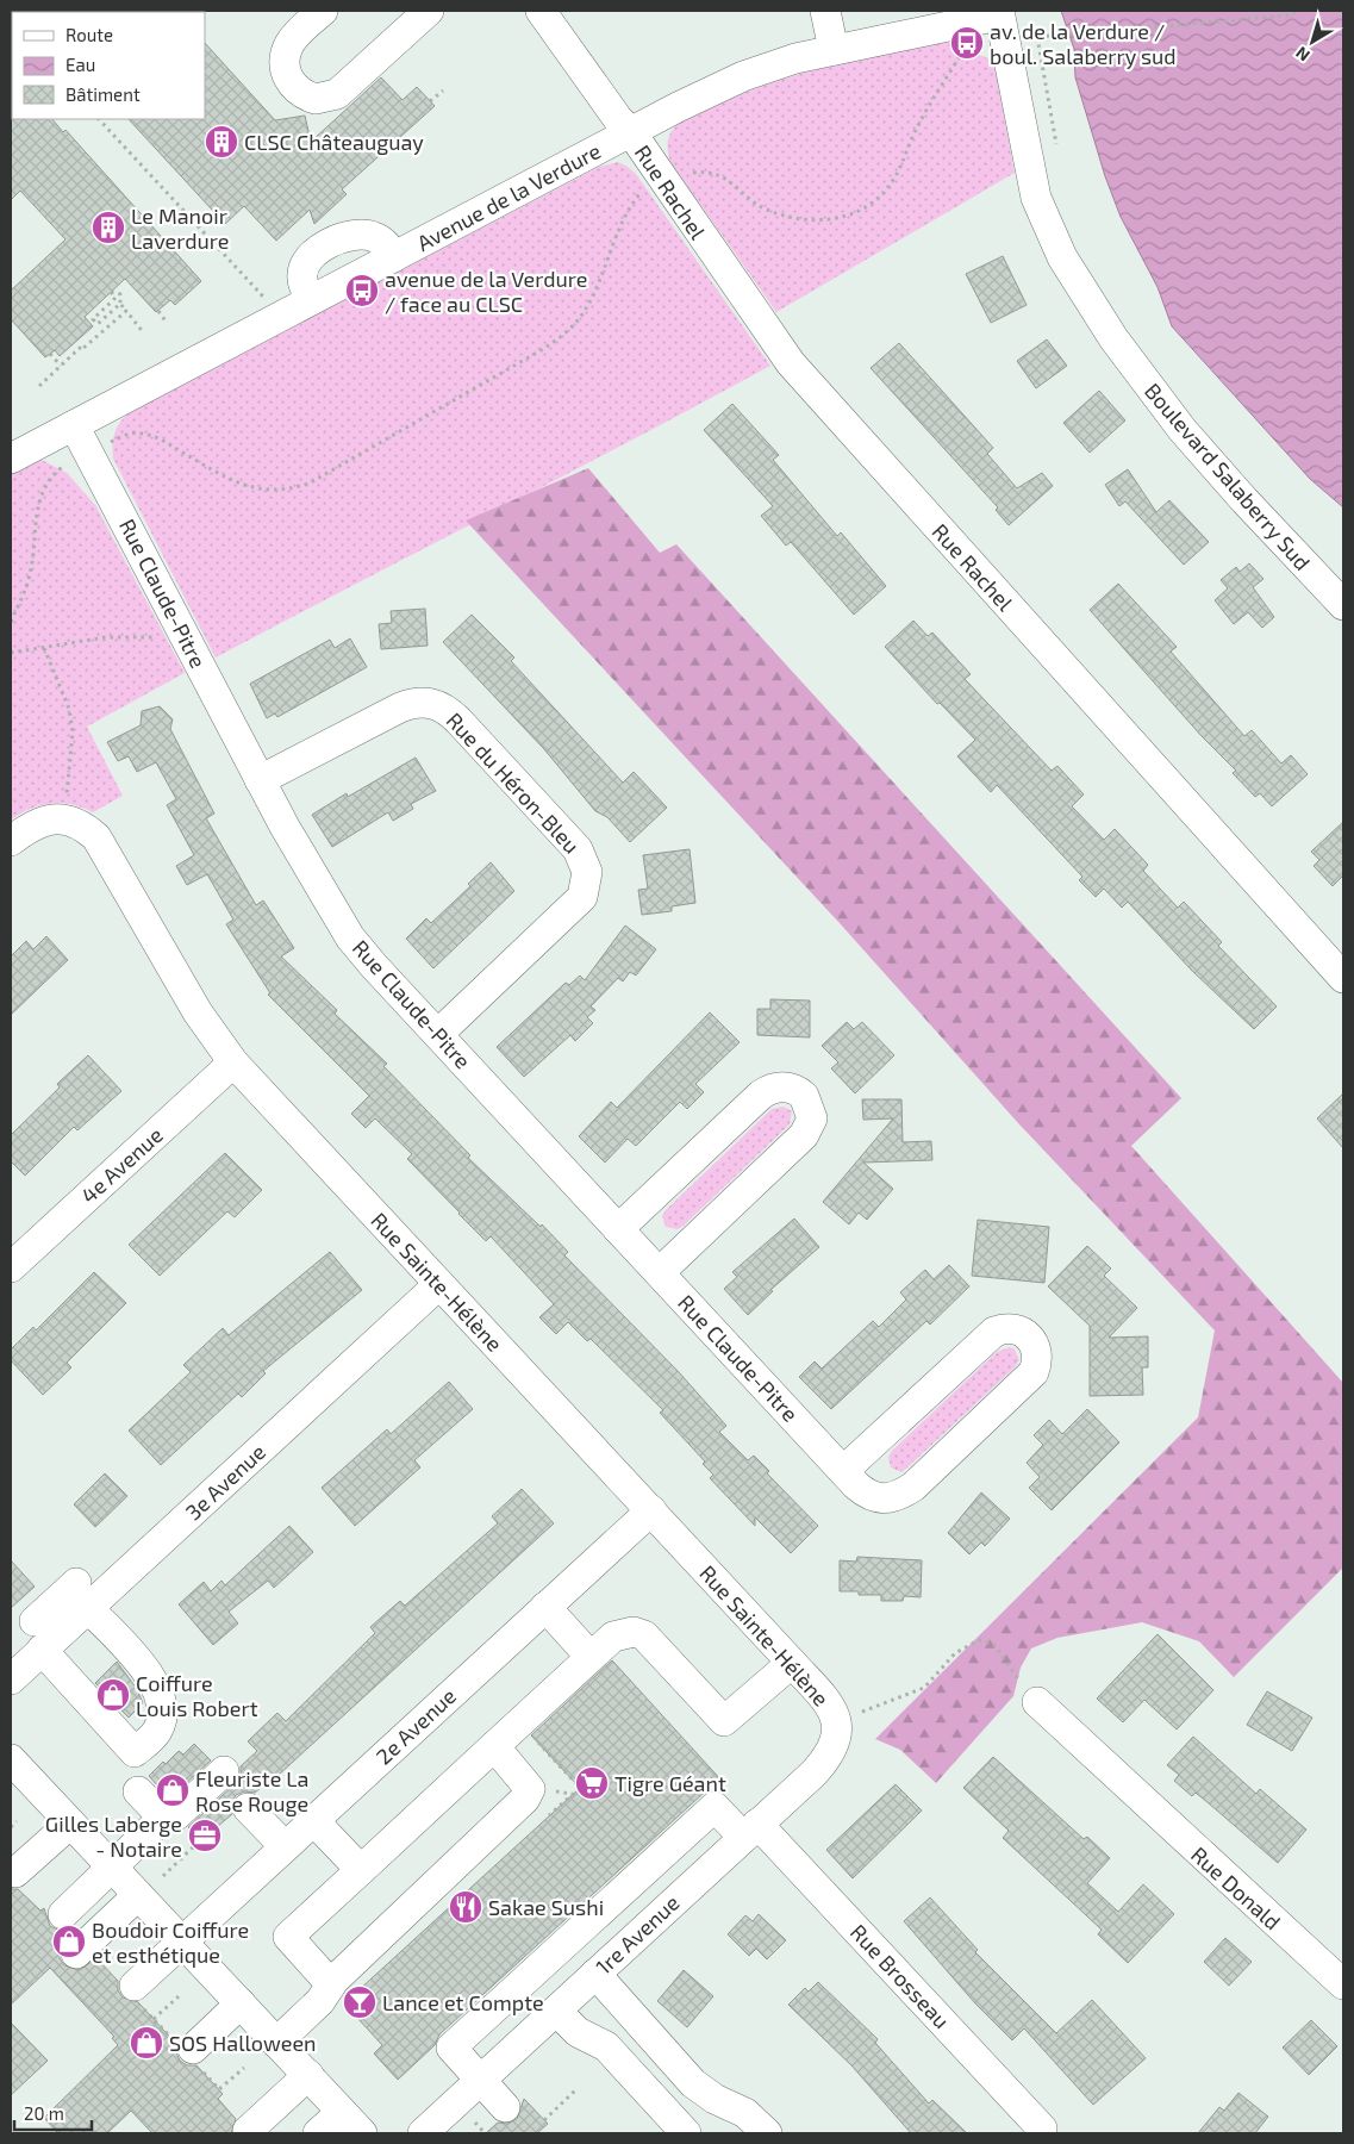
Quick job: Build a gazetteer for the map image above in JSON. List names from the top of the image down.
{
  "streets": {
    "street": [
      "Rue Rachel",
      "Avenue de la Verdure",
      "Boulevard Salaberry Sud",
      "Rue Claude-Pitre",
      "Rue du Héron-Bleu",
      "4e Avenue",
      "Rue Sainte-Hélène",
      "3e Avenue",
      "2e Avenue",
      "Rue Donald",
      "1re Avenue",
      "Rue Brosseau"
    ]
  },
  "crossings": [
    ["Rue Rachel", "Avenue de la Verdure"],
    ["Avenue de la Verdure", "Boulevard Salaberry Sud"],
    ["Avenue de la Verdure", "Rue Claude-Pitre"],
    ["Rue Claude-Pitre", "Rue du Héron-Bleu"],
    ["4e Avenue", "Rue Sainte-Hélène"],
    ["Rue Sainte-Hélène", "3e Avenue"],
    ["Rue Sainte-Hélène", "2e Avenue"],
    ["Rue Sainte-Hélène", "1re Avenue"],
    ["1re Avenue", "Rue Brosseau"]
  ],
  "places": {
    "bus stop": ["av. de la Verdure / boul. Salaberry sud", "avenue de la Verdure / face au CLSC"],
    "building": ["CLSC Châteauguay", "Le Manoir Laverdure"],
    "shop": [
      "Coiffure Louis Robert",
      "Fleuriste La Rose Rouge",
      "Boudoir Coiffure et esthétique",
      "SOS Halloween"
    ],
    "supermarket": ["Tigre Géant"],
    "office": ["Gilles Laberge - Notaire"],
    "restaurant": ["Sakae Sushi"],
    "bar": ["Lance et Compte"]
  },
  "legend": ["Route", "Eau", "Bâtiment"],
  "scale_bar": "20 m",
  "north": "bottom left"
}
